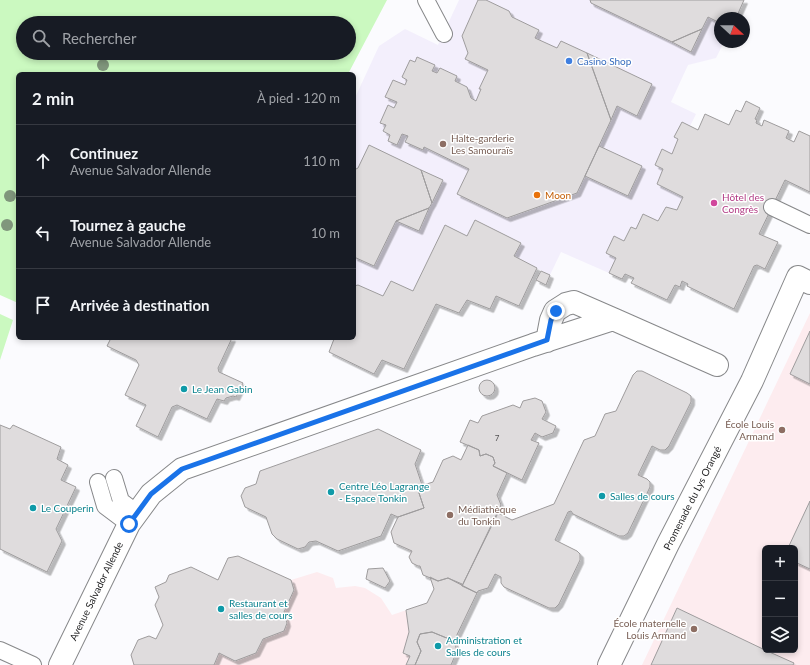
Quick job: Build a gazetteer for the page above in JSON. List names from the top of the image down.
{
  "streets": {
    "street": ["Promenade du Lys Orangé", "Avenue Salvador Allende"]
  },
  "places": [
    "Casino Shop",
    "Halte-garderie Les Samouraïs",
    "Moon",
    "Hôtel des Congrès",
    "Le Jean Gabin",
    "École Louis Armand",
    "Centre Léo Lagrange - Espace Tonkin",
    "Salles de cours",
    "Le Couperin",
    "Médiathèque du Tonkin",
    "Restaurant et salles de cours",
    "École maternelle Louis Armand",
    "Administration et Salles de cours"
  ],
  "house_numbers": ["7"],
  "north": "right",
  "page": {
    "search": "Rechercher",
    "heading": ["2 min", "À pied · 120 m"],
    "list": [
      ["Continuez", "Avenue Salvador Allende", "110 m"],
      ["Tournez à gauche", "Avenue Salvador Allende", "10 m"],
      "Arrivée à destination"
    ],
    "map_buttons": ["+", "−"]
  }
}
